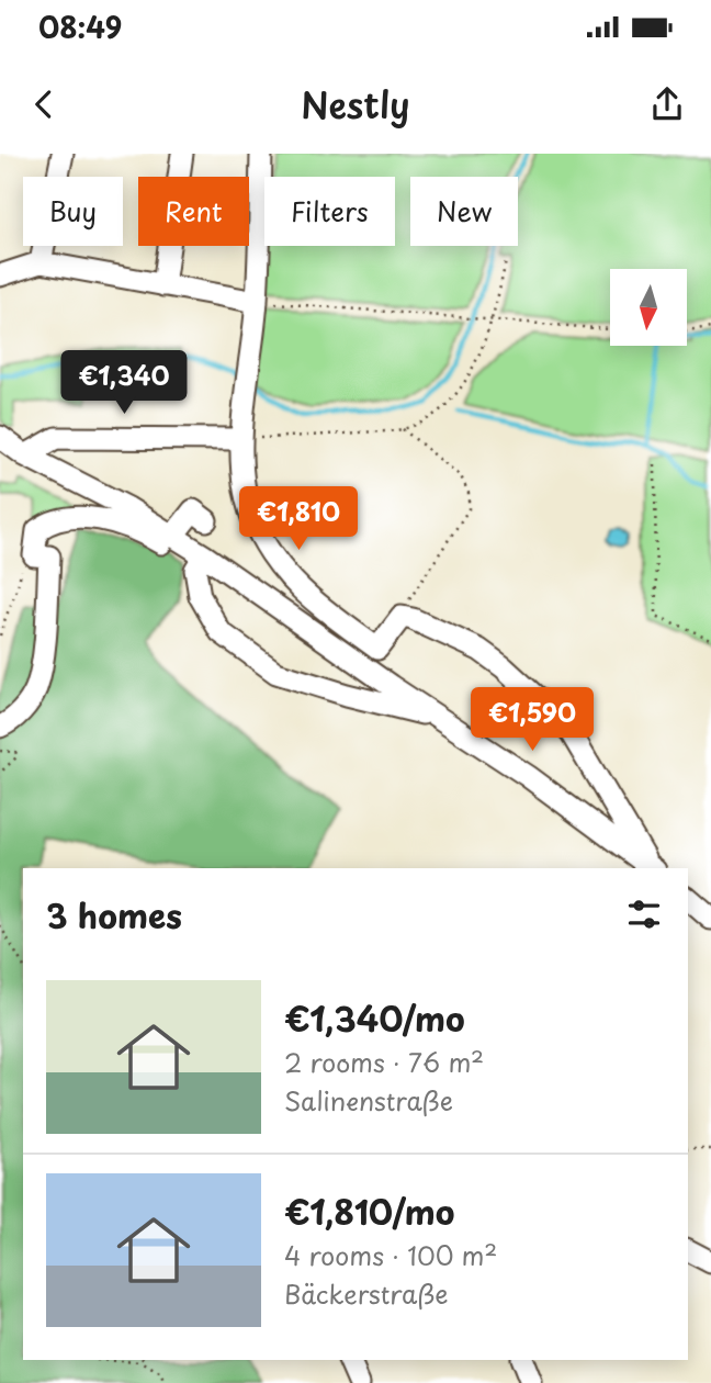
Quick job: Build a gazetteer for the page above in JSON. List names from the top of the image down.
{
  "north": "bottom",
  "page": {
    "status": "08:49",
    "header": "Nestly",
    "chip": [
      "Buy",
      "Rent",
      "Filters",
      "New"
    ],
    "price": ["€1,340", "€1,810", "€1,590"],
    "heading": "3 homes",
    "list": [
      {
        "name": "€1,340/mo",
        "note": "2 rooms · 76 m² · Salinenstraße"
      },
      {
        "name": "€1,810/mo",
        "note": "4 rooms · 100 m² · Bäckerstraße"
      }
    ]
  }
}
